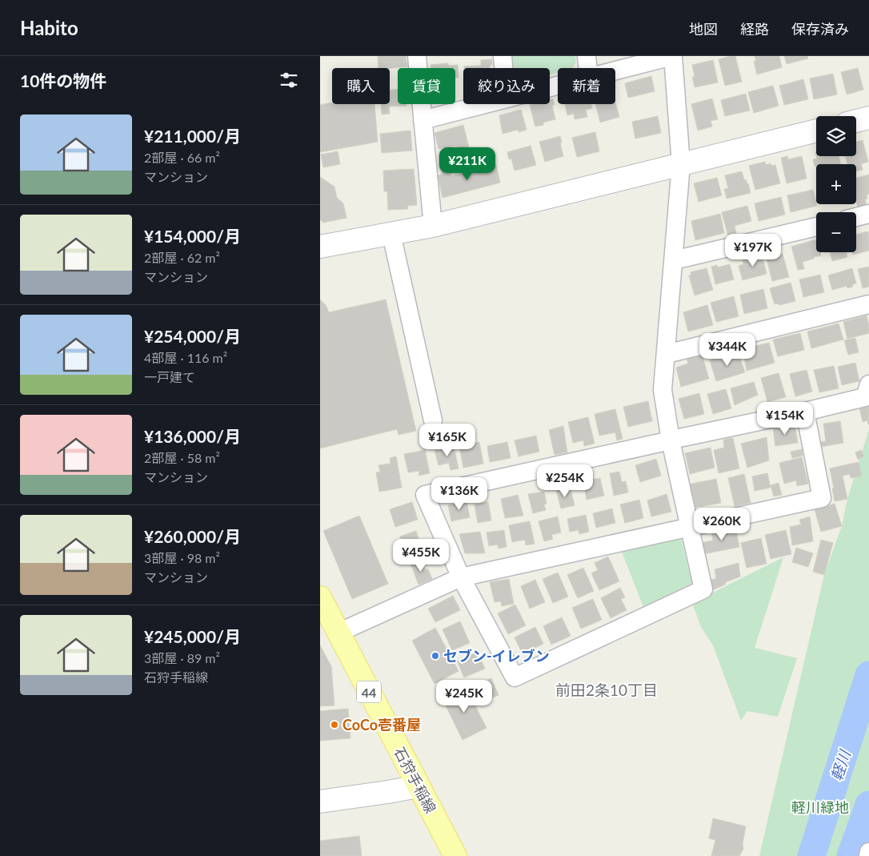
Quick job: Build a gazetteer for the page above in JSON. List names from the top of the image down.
{
  "streets": {
    "main road": ["44", "石狩手稲線"]
  },
  "districts": ["前田2条10丁目"],
  "water": ["軽川"],
  "parks": ["軽川緑地"],
  "places": ["セブン-イレブン", "CoCo壱番屋"],
  "page": {
    "header": "Habito",
    "nav": ["地図", "経路", "保存済み"],
    "heading": "10件の物件",
    "chip": [
      "購入",
      "賃貸",
      "絞り込み",
      "新着"
    ],
    "list": [
      {
        "name": "¥211,000/月",
        "note": "2部屋 · 66 m² · マンション"
      },
      {
        "name": "¥154,000/月",
        "note": "2部屋 · 62 m² · マンション"
      },
      {
        "name": "¥254,000/月",
        "note": "4部屋 · 116 m² · 一戸建て"
      },
      {
        "name": "¥136,000/月",
        "note": "2部屋 · 58 m² · マンション"
      },
      {
        "name": "¥260,000/月",
        "note": "3部屋 · 98 m² · マンション"
      },
      {
        "name": "¥245,000/月",
        "note": "3部屋 · 89 m² · 石狩手稲線"
      }
    ],
    "map_buttons": ["+", "−"],
    "price": [
      "¥211K",
      "¥197K",
      "¥344K",
      "¥154K",
      "¥165K",
      "¥254K",
      "¥136K",
      "¥260K",
      "¥455K",
      "¥245K"
    ]
  }
}
